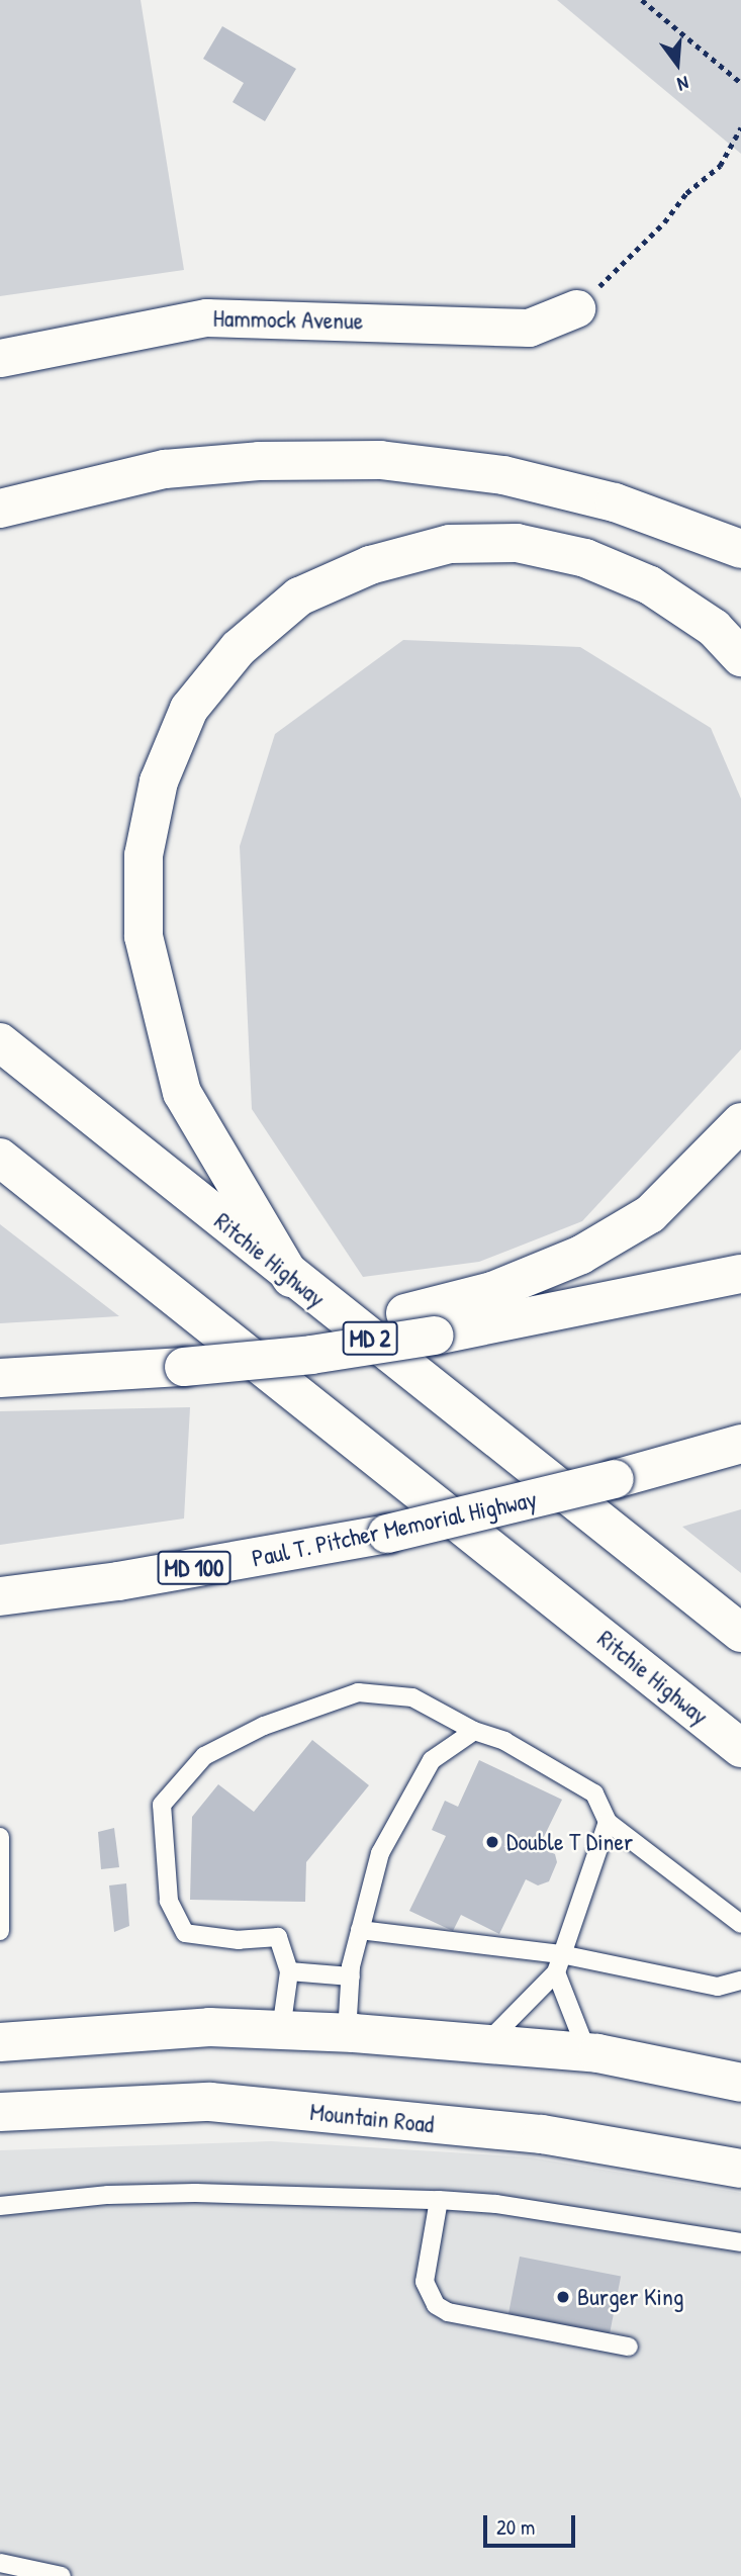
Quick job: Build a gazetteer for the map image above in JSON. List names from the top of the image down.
{
  "streets": {
    "main road": [
      "Ritchie Highway",
      "MD 2",
      "Paul T. Pitcher Memorial Highway",
      "MD 100",
      "Mountain Road"
    ],
    "street": ["Hammock Avenue"]
  },
  "places": ["Double T Diner", "Burger King"],
  "scale_bar": "20 m",
  "north": "bottom"
}
